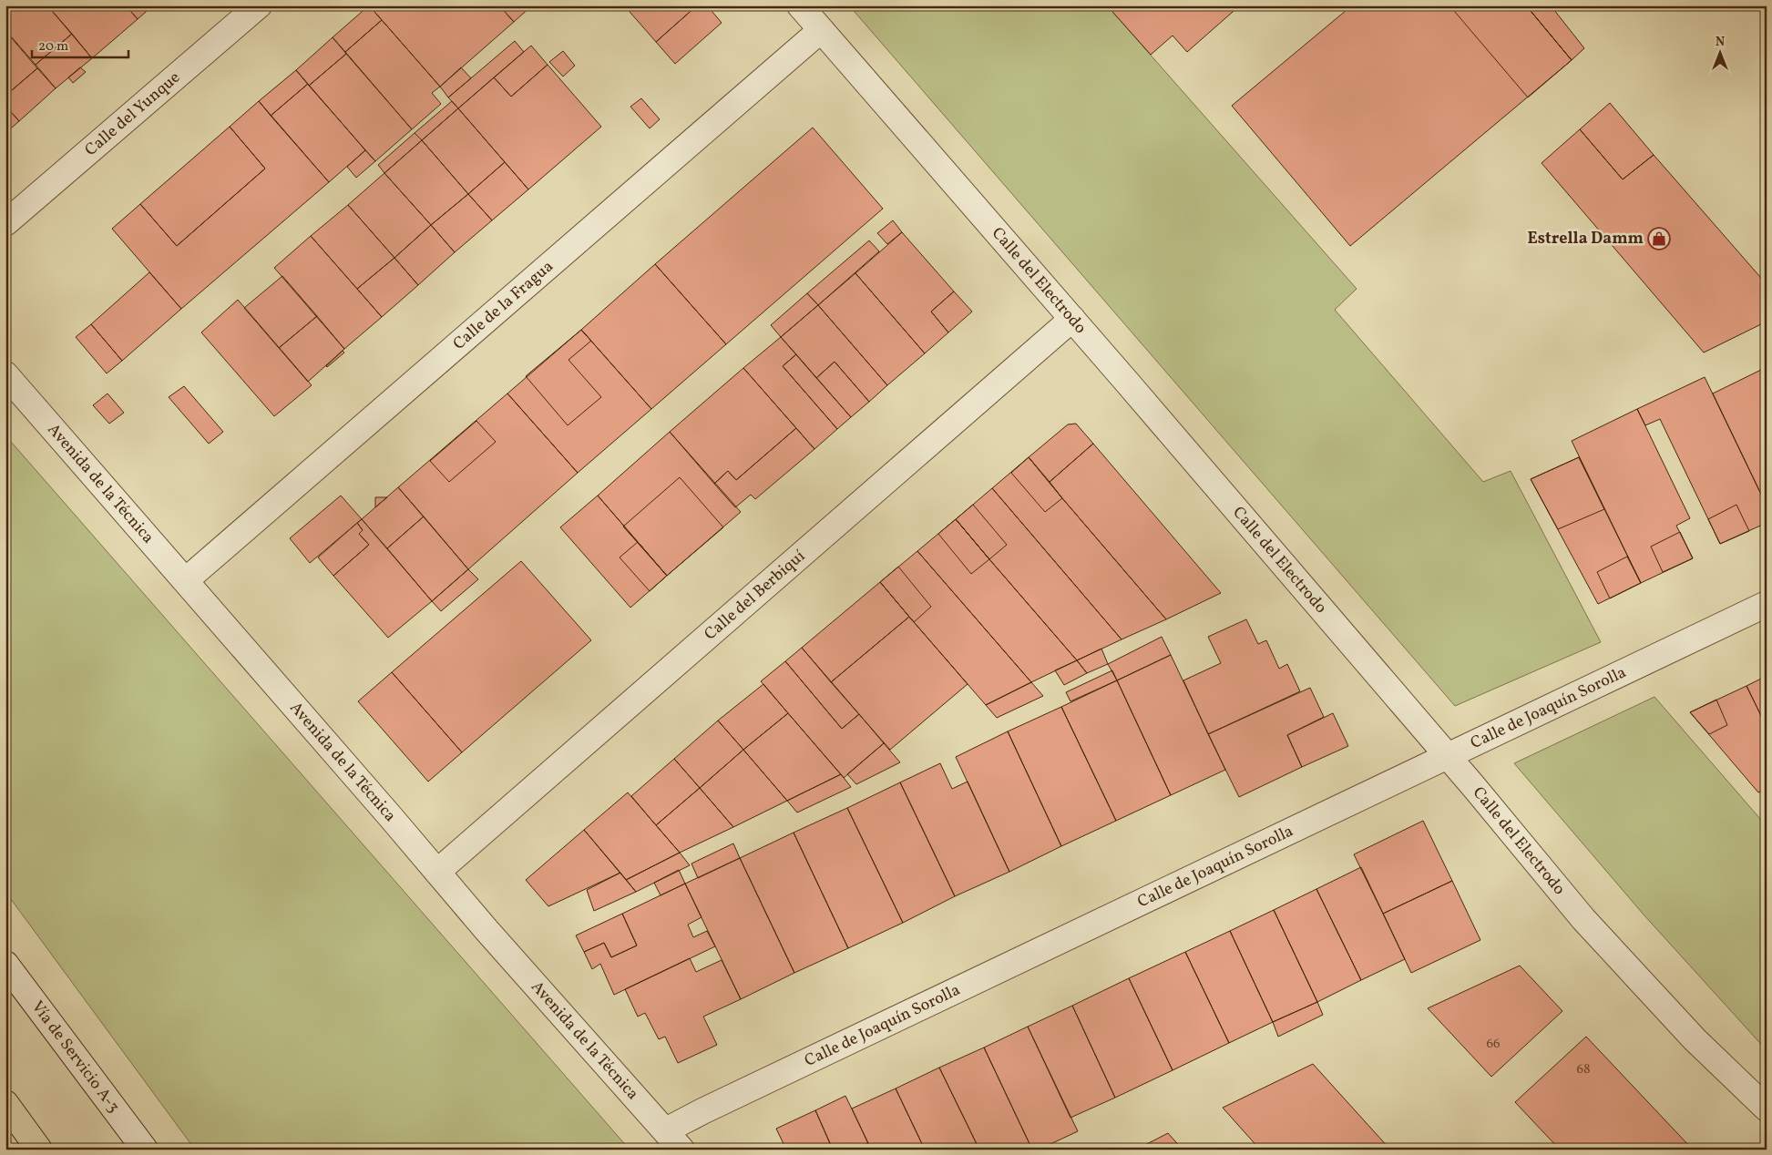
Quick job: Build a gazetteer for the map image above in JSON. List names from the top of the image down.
{
  "streets": {
    "street": [
      "Calle del Yunque",
      "Calle del Electrodo",
      "Calle de la Fragua",
      "Avenida de la Técnica",
      "Calle del Berbiquí",
      "Calle de Joaquín Sorolla",
      "Vía de Servicio A-3"
    ]
  },
  "crossings": [
    ["Calle del Electrodo", "Calle de la Fragua"],
    ["Calle del Electrodo", "Calle del Berbiquí"],
    ["Calle del Electrodo", "Calle de Joaquín Sorolla"],
    ["Calle de la Fragua", "Avenida de la Técnica"],
    ["Avenida de la Técnica", "Calle del Berbiquí"],
    ["Avenida de la Técnica", "Calle de Joaquín Sorolla"]
  ],
  "places": {
    "shop": ["Estrella Damm"]
  },
  "house_numbers": ["66", "68"],
  "scale_bar": "20 m",
  "north": "top"
}
